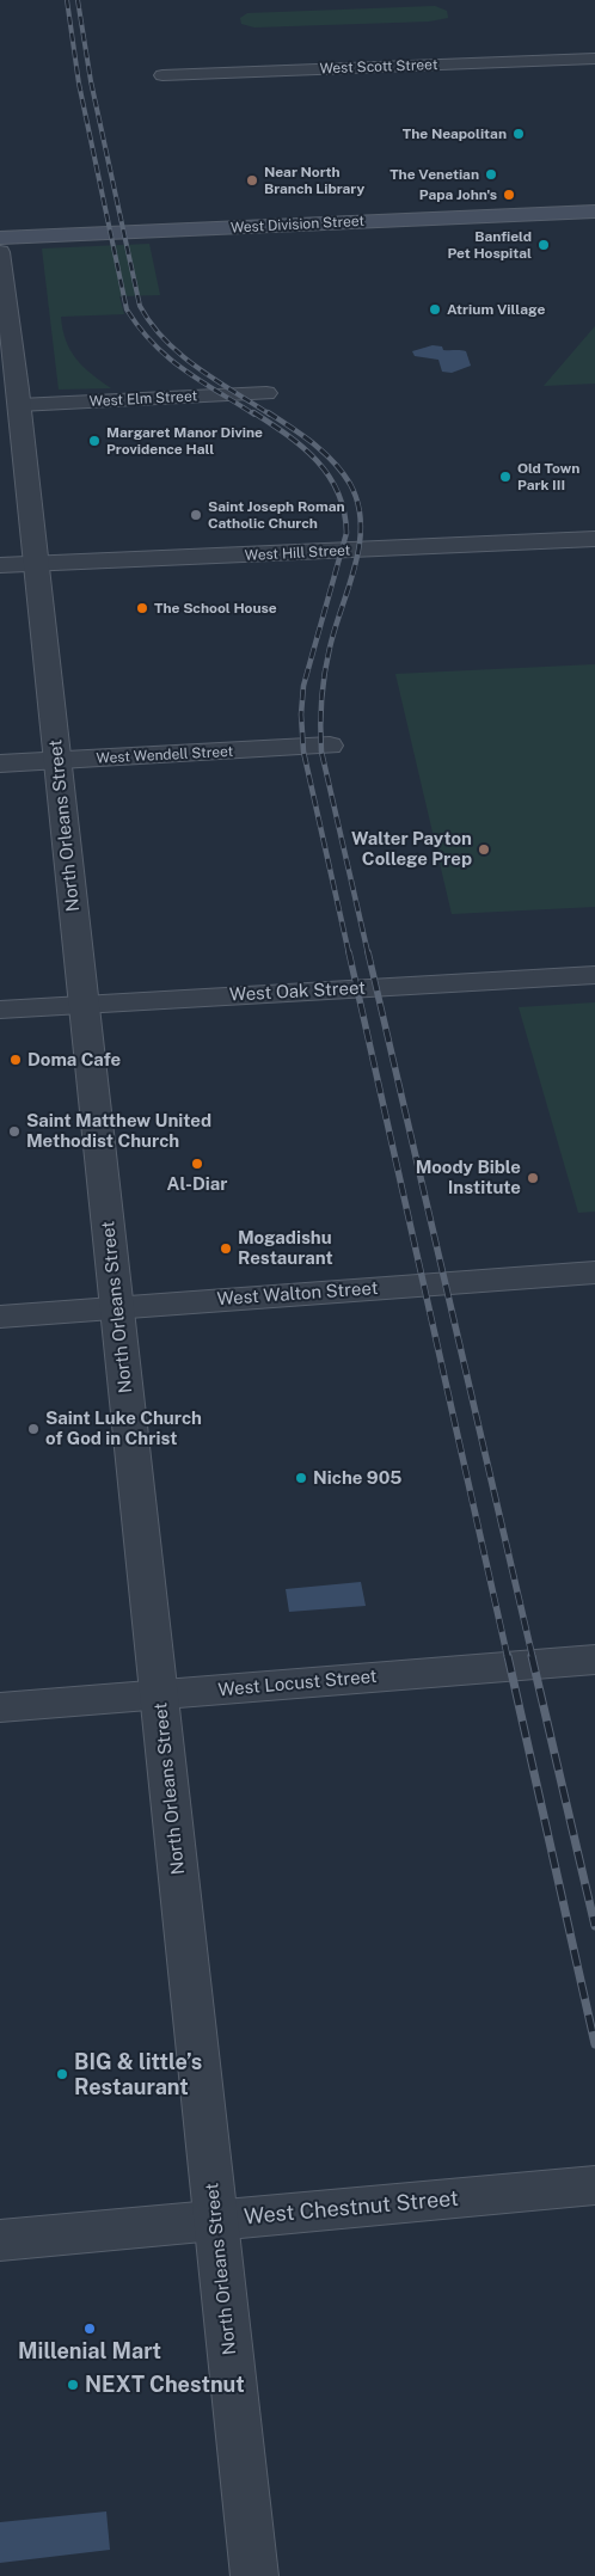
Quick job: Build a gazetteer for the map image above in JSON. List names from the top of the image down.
{
  "streets": {
    "main road": ["West Division Street"],
    "street": [
      "West Scott Street",
      "West Elm Street",
      "West Hill Street",
      "West Wendell Street",
      "North Orleans Street",
      "West Oak Street",
      "West Walton Street",
      "West Locust Street",
      "West Chestnut Street"
    ]
  },
  "crossings": [
    ["West Elm Street", "North Orleans Street"],
    ["West Hill Street", "North Orleans Street"],
    ["West Wendell Street", "North Orleans Street"],
    ["North Orleans Street", "West Oak Street"],
    ["North Orleans Street", "West Walton Street"],
    ["North Orleans Street", "West Locust Street"],
    ["North Orleans Street", "West Chestnut Street"]
  ],
  "places": [
    "The Neapolitan",
    "The Venetian",
    "Near North Branch Library",
    "Papa John's",
    "Banfield Pet Hospital",
    "Atrium Village",
    "Margaret Manor Divine Providence Hall",
    "Old Town Park III",
    "Saint Joseph Roman Catholic Church",
    "The School House",
    "Walter Payton College Prep",
    "Doma Cafe",
    "Saint Matthew United Methodist Church",
    "Al-Diar",
    "Moody Bible Institute",
    "Mogadishu Restaurant",
    "Saint Luke Church of God in Christ",
    "Niche 905",
    "BIG & little’s Restaurant",
    "Millenial Mart",
    "NEXT Chestnut"
  ]
}
